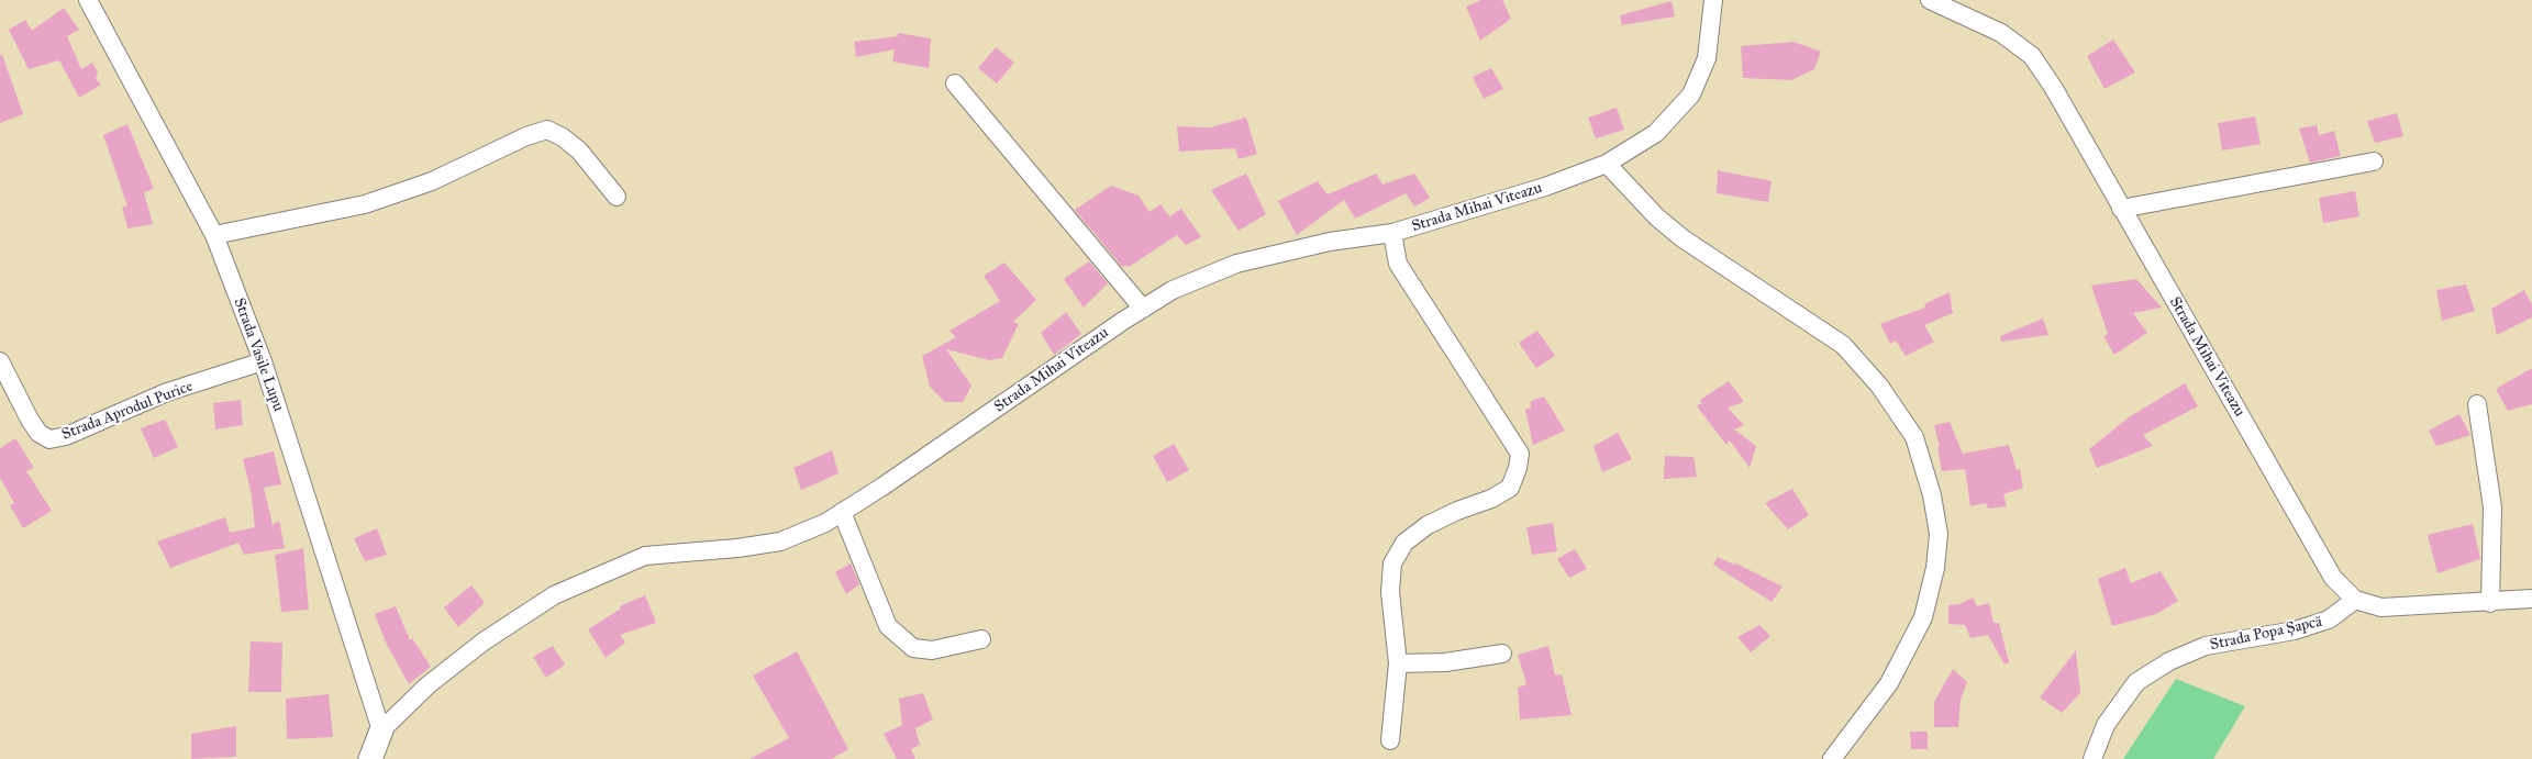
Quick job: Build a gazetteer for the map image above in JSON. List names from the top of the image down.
{
  "streets": {
    "street": [
      "Strada Mihai Viteazu",
      "Strada Vasile Lupu",
      "Strada Aprodul Purice",
      "Strada Popa Șapcă"
    ]
  },
  "crossings": [
    ["Strada Mihai Viteazu", "Strada Vasile Lupu"],
    ["Strada Mihai Viteazu", "Strada Popa Șapcă"],
    ["Strada Vasile Lupu", "Strada Aprodul Purice"]
  ]
}
